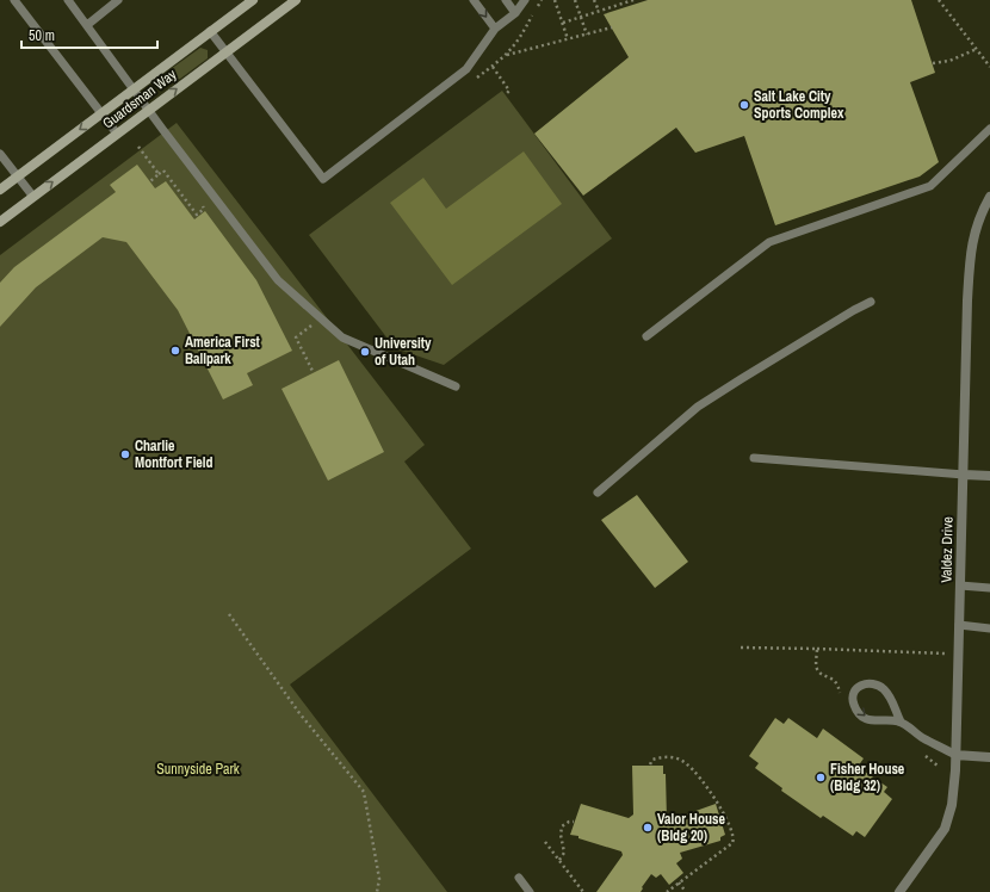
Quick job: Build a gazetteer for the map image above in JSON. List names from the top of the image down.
{
  "streets": {
    "street": ["Guardsman Way", "Valdez Drive"]
  },
  "parks": ["Sunnyside Park"],
  "places": [
    "Salt Lake City Sports Complex",
    "America First Ballpark",
    "University of Utah",
    "Charlie Montfort Field",
    "Fisher House (Bldg 32)",
    "Valor House (Bldg 20)"
  ],
  "scale_bar": "50 m"
}
